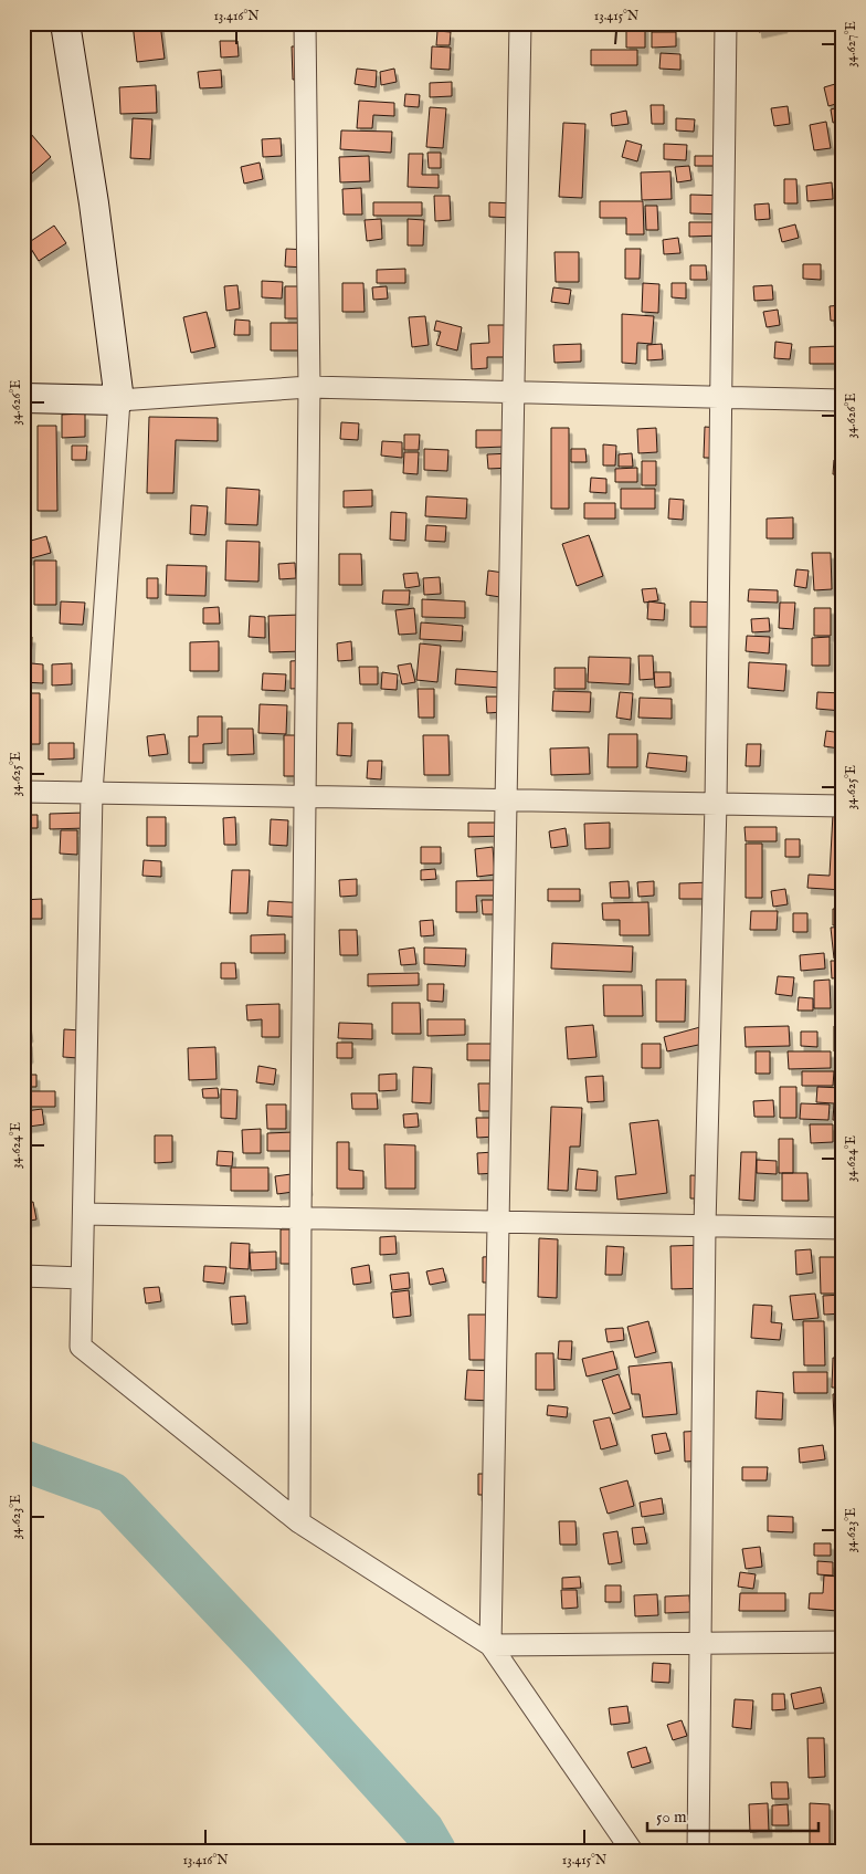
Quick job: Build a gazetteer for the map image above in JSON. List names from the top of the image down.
{
  "scale_bar": "50 m",
  "coordinates": [
    "13.416°N",
    "13.415°N",
    "34.627°E",
    "34.626°E",
    "34.625°E",
    "34.624°E",
    "34.623°E"
  ]
}
